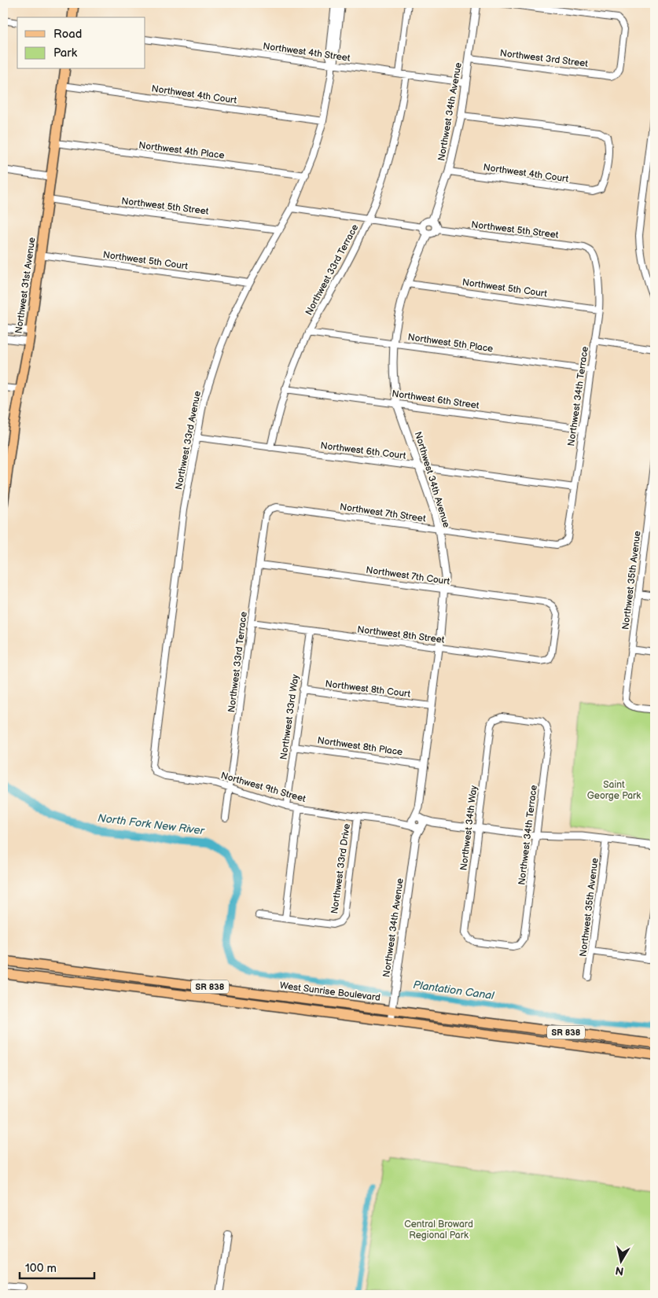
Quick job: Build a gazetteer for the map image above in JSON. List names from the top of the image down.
{
  "streets": {
    "main road": ["Northwest 31st Avenue", "SR 838", "West Sunrise Boulevard"],
    "street": [
      "Northwest 4th Street",
      "Northwest 3rd Street",
      "Northwest 4th Court",
      "Northwest 34th Avenue",
      "Northwest 4th Place",
      "Northwest 5th Street",
      "Northwest 5th Court",
      "Northwest 33rd Terrace",
      "Northwest 5th Place",
      "Northwest 34th Terrace",
      "Northwest 6th Street",
      "Northwest 33rd Avenue",
      "Northwest 6th Court",
      "Northwest 7th Street",
      "Northwest 7th Court",
      "Northwest 35th Avenue",
      "Northwest 8th Street",
      "Northwest 8th Court",
      "Northwest 33rd Way",
      "Northwest 8th Place",
      "Northwest 9th Street",
      "Northwest 34th Way",
      "Northwest 33rd Drive"
    ]
  },
  "crossings": [
    ["Northwest 4th Street", "Northwest 34th Avenue"],
    ["Northwest 4th Street", "Northwest 33rd Terrace"],
    ["Northwest 4th Street", "Northwest 33rd Avenue"],
    ["Northwest 3rd Street", "Northwest 34th Avenue"],
    ["Northwest 4th Court", "Northwest 34th Avenue"],
    ["Northwest 4th Court", "Northwest 31st Avenue"],
    ["Northwest 4th Court", "Northwest 33rd Avenue"],
    ["Northwest 34th Avenue", "Northwest 5th Street"],
    ["Northwest 34th Avenue", "Northwest 5th Court"],
    ["Northwest 34th Avenue", "Northwest 5th Place"],
    ["Northwest 34th Avenue", "Northwest 6th Street"],
    ["Northwest 34th Avenue", "Northwest 6th Court"],
    ["Northwest 34th Avenue", "Northwest 7th Street"],
    ["Northwest 34th Avenue", "Northwest 7th Court"],
    ["Northwest 34th Avenue", "Northwest 8th Street"],
    ["Northwest 34th Avenue", "Northwest 8th Court"],
    ["Northwest 34th Avenue", "Northwest 8th Place"],
    ["Northwest 34th Avenue", "Northwest 9th Street"],
    ["Northwest 34th Avenue", "SR 838"],
    ["Northwest 34th Avenue", "West Sunrise Boulevard"],
    ["Northwest 4th Place", "Northwest 31st Avenue"],
    ["Northwest 4th Place", "Northwest 33rd Avenue"],
    ["Northwest 5th Street", "Northwest 31st Avenue"],
    ["Northwest 5th Street", "Northwest 34th Terrace"],
    ["Northwest 5th Street", "Northwest 33rd Avenue"],
    ["Northwest 5th Court", "Northwest 31st Avenue"],
    ["Northwest 5th Court", "Northwest 34th Terrace"],
    ["Northwest 5th Court", "Northwest 33rd Avenue"],
    ["Northwest 33rd Terrace", "Northwest 5th Place"],
    ["Northwest 33rd Terrace", "Northwest 6th Street"],
    ["Northwest 33rd Terrace", "Northwest 6th Court"],
    ["Northwest 33rd Terrace", "Northwest 7th Street"],
    ["Northwest 33rd Terrace", "Northwest 7th Court"],
    ["Northwest 33rd Terrace", "Northwest 8th Street"],
    ["Northwest 33rd Terrace", "Northwest 9th Street"],
    ["Northwest 5th Place", "Northwest 34th Terrace"],
    ["Northwest 34th Terrace", "Northwest 6th Street"],
    ["Northwest 34th Terrace", "Northwest 6th Court"],
    ["Northwest 34th Terrace", "Northwest 7th Street"],
    ["Northwest 34th Terrace", "Northwest 9th Street"],
    ["Northwest 34th Terrace", "Northwest 34th Way"],
    ["Northwest 33rd Avenue", "Northwest 6th Court"],
    ["Northwest 33rd Avenue", "Northwest 9th Street"],
    ["Northwest 7th Court", "Northwest 8th Street"],
    ["Northwest 35th Avenue", "Northwest 9th Street"],
    ["Northwest 8th Street", "Northwest 33rd Way"],
    ["Northwest 8th Court", "Northwest 33rd Way"],
    ["Northwest 33rd Way", "Northwest 8th Place"],
    ["Northwest 33rd Way", "Northwest 9th Street"],
    ["Northwest 9th Street", "Northwest 34th Way"],
    ["Northwest 9th Street", "Northwest 33rd Drive"]
  ],
  "water": ["North Fork New River", "Plantation Canal"],
  "parks": ["Saint George Park", "Central Broward Regional Park"],
  "legend": ["Road", "Park"],
  "scale_bar": "100 m",
  "north": "bottom"
}
